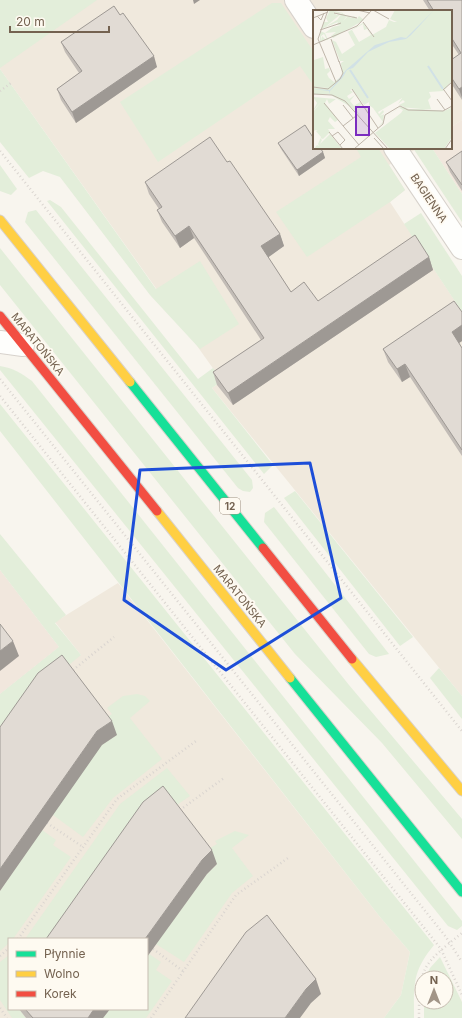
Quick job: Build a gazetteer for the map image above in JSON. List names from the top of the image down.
{
  "streets": {
    "main road": ["MARATOŃSKA", "12"],
    "street": ["BAGIENNA"]
  },
  "legend": ["Płynnie", "Wolno", "Korek"],
  "scale_bar": "20 m",
  "north": "top"
}
